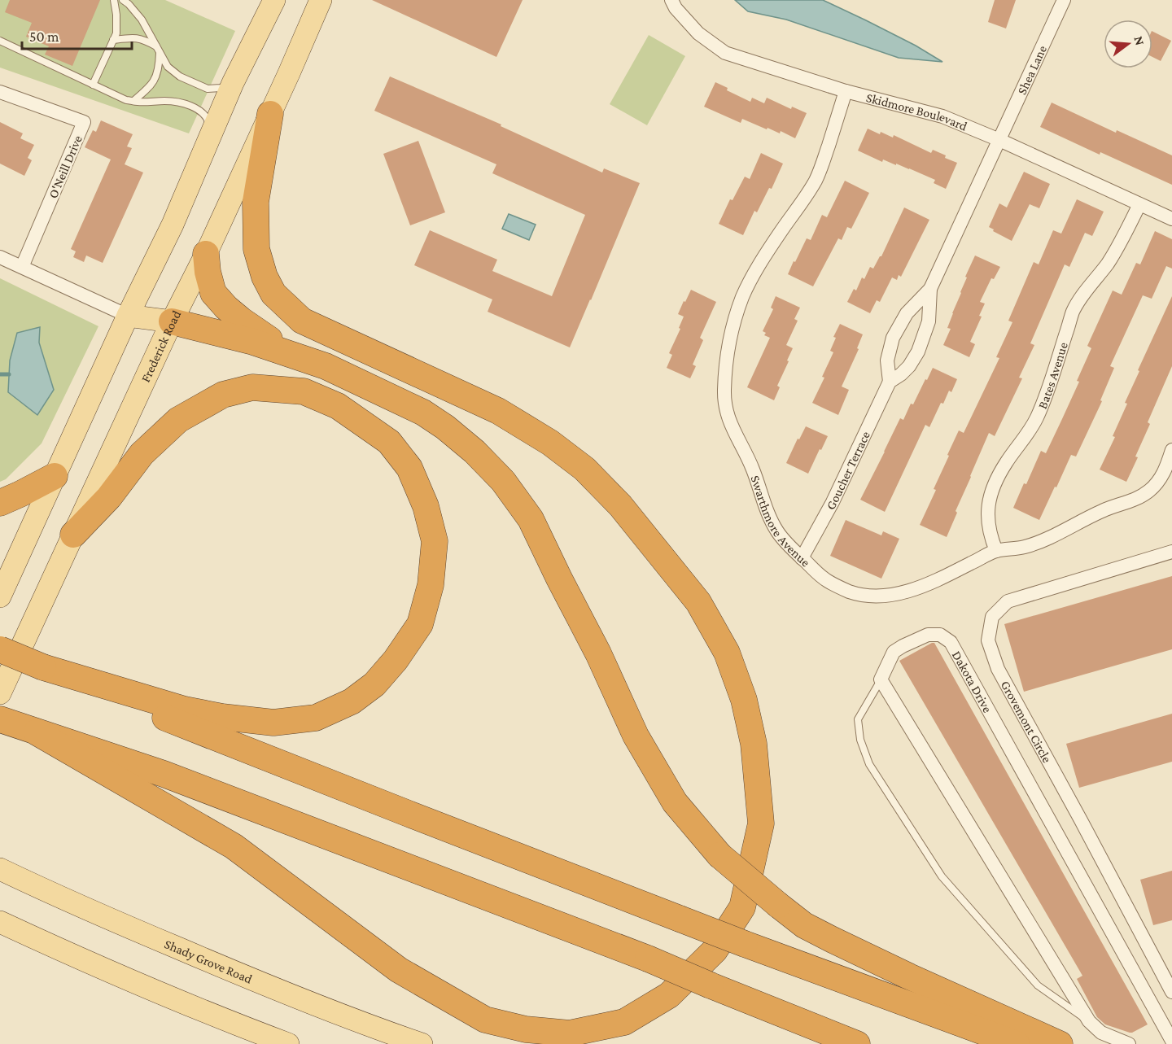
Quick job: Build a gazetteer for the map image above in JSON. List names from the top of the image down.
{
  "streets": {
    "main road": ["Frederick Road", "Shady Grove Road"],
    "street": [
      "Shea Lane",
      "Skidmore Boulevard",
      "O'Neill Drive",
      "Bates Avenue",
      "Goucher Terrace",
      "Swarthmore Avenue",
      "Dakota Drive",
      "Grovemont Circle"
    ]
  },
  "crossings": [
    ["Shea Lane", "Skidmore Boulevard"],
    ["Shea Lane", "Goucher Terrace"],
    ["Skidmore Boulevard", "Bates Avenue"],
    ["Skidmore Boulevard", "Goucher Terrace"],
    ["Skidmore Boulevard", "Swarthmore Avenue"],
    ["Bates Avenue", "Swarthmore Avenue"],
    ["Goucher Terrace", "Swarthmore Avenue"]
  ],
  "scale_bar": "50 m",
  "north": "right"
}
